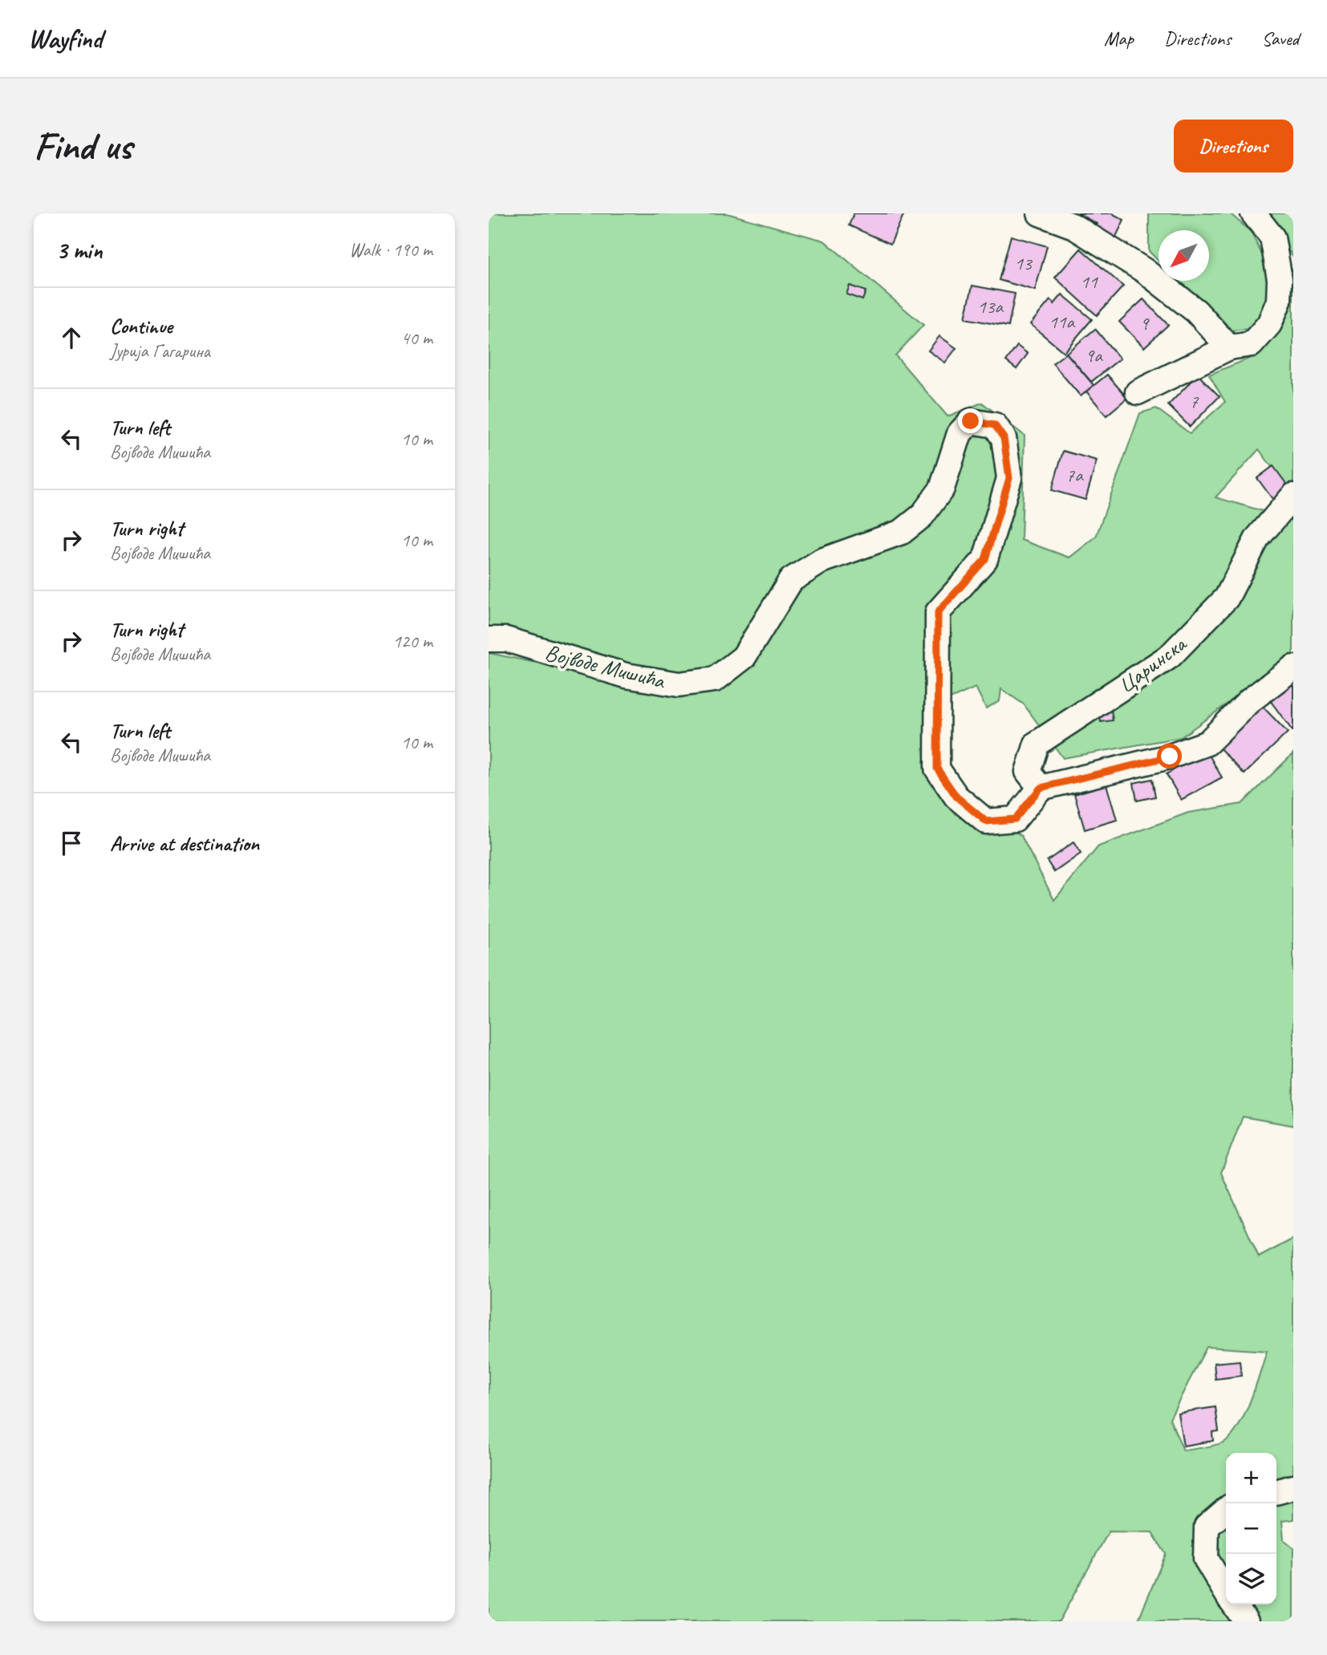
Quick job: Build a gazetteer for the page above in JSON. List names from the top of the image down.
{
  "streets": {
    "street": ["Царинска", "Војводе Мишића"]
  },
  "crossings": [
    ["Царинска", "Војводе Мишића"]
  ],
  "house_numbers": [
    "13",
    "11",
    "13a",
    "11a",
    "9",
    "9a",
    "7",
    "7a"
  ],
  "north": "bottom left",
  "page": {
    "header": "Wayfind",
    "nav": ["Map", "Directions", "Saved"],
    "buttons": "Directions",
    "title": "Find us",
    "heading": ["3 min", "Walk · 190 m"],
    "list": [
      ["Continue", "Јурија Гагарина", "40 m"],
      ["Turn left", "Војводе Мишића", "10 m"],
      ["Turn right", "Војводе Мишића", "10 m"],
      ["Turn right", "Војводе Мишића", "120 m"],
      ["Turn left", "Војводе Мишића", "10 m"],
      "Arrive at destination"
    ],
    "map_buttons": ["+", "−"]
  }
}
